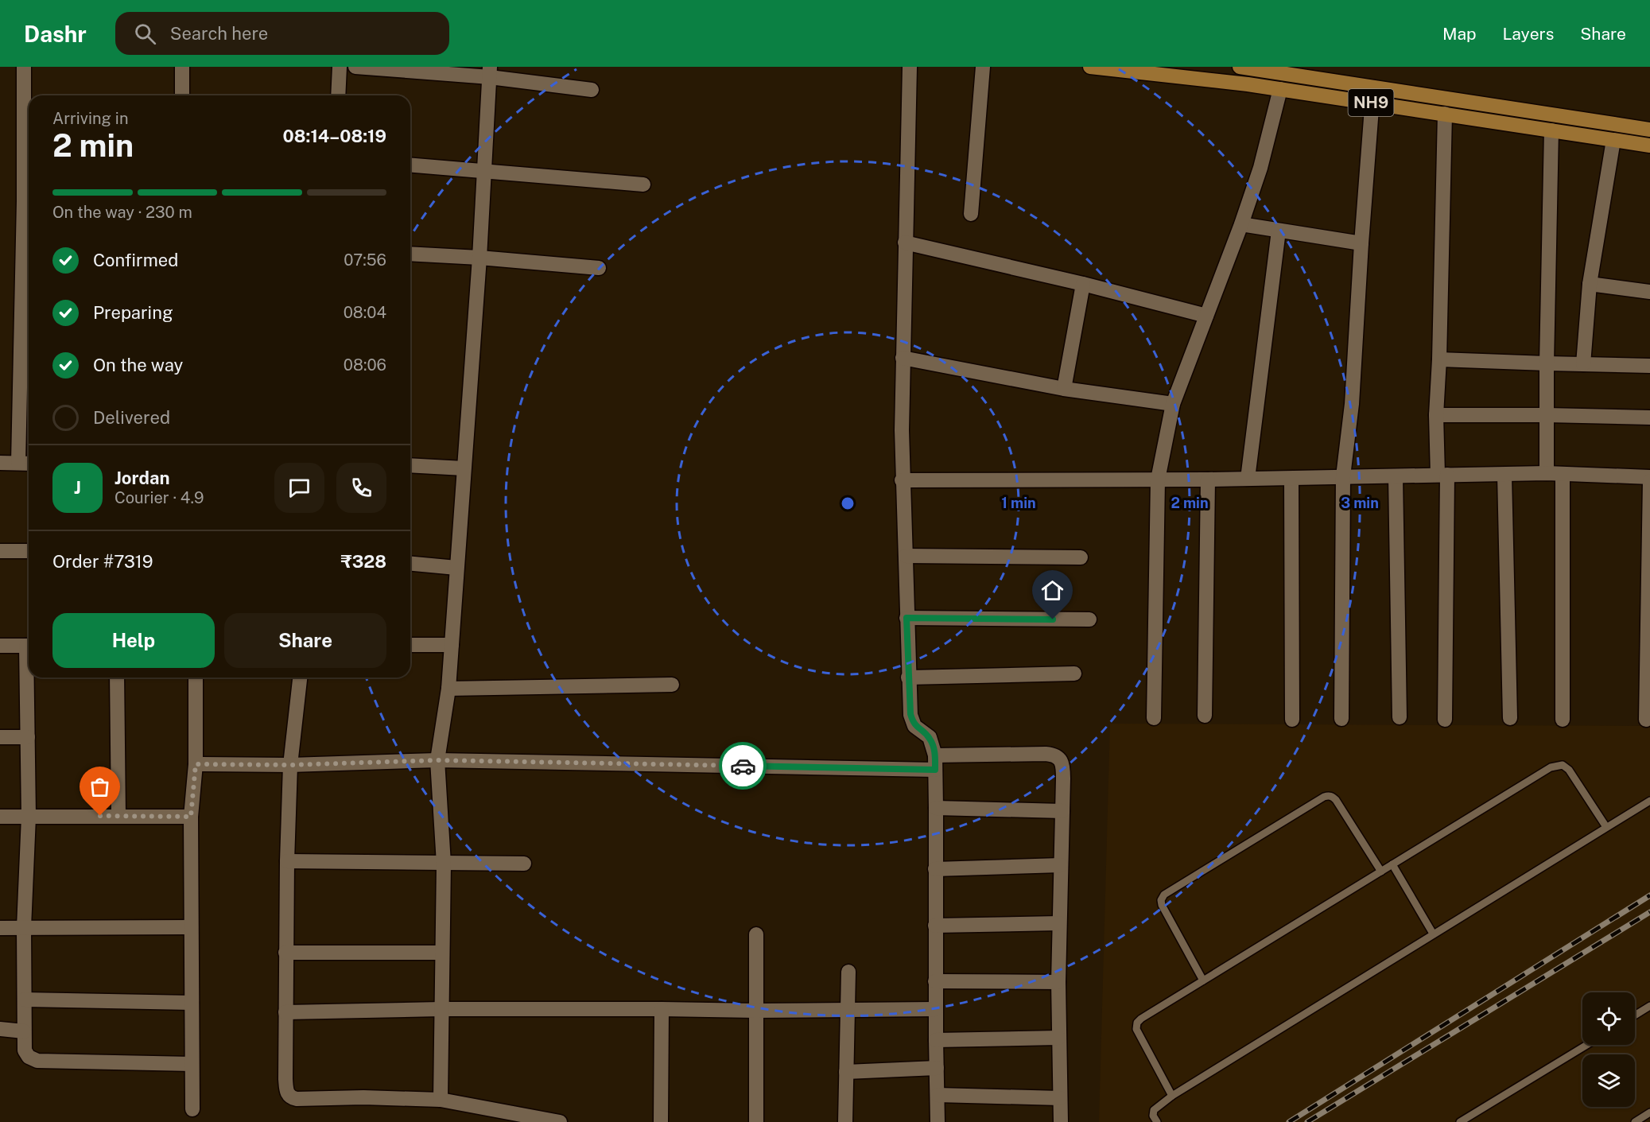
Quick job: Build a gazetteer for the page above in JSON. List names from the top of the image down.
{
  "streets": {
    "main road": ["NH9"]
  },
  "page": {
    "header": "Dashr",
    "search": "Search here",
    "nav": ["Map", "Layers", "Share"],
    "heading": ["2 min", "Arriving in", "08:14–08:19"],
    "panel": [
      "Jordan",
      "Courier · 4.9",
      "Order #7319",
      "₹328"
    ],
    "bar": "On the way · 230 m",
    "list": [
      ["Confirmed", "07:56"],
      ["Preparing", "08:04"],
      ["On the way", "08:06"],
      "Delivered"
    ],
    "round": "J",
    "buttons": ["Help", "Share"]
  },
  "rings": ["1 min", "2 min", "3 min"]
}
